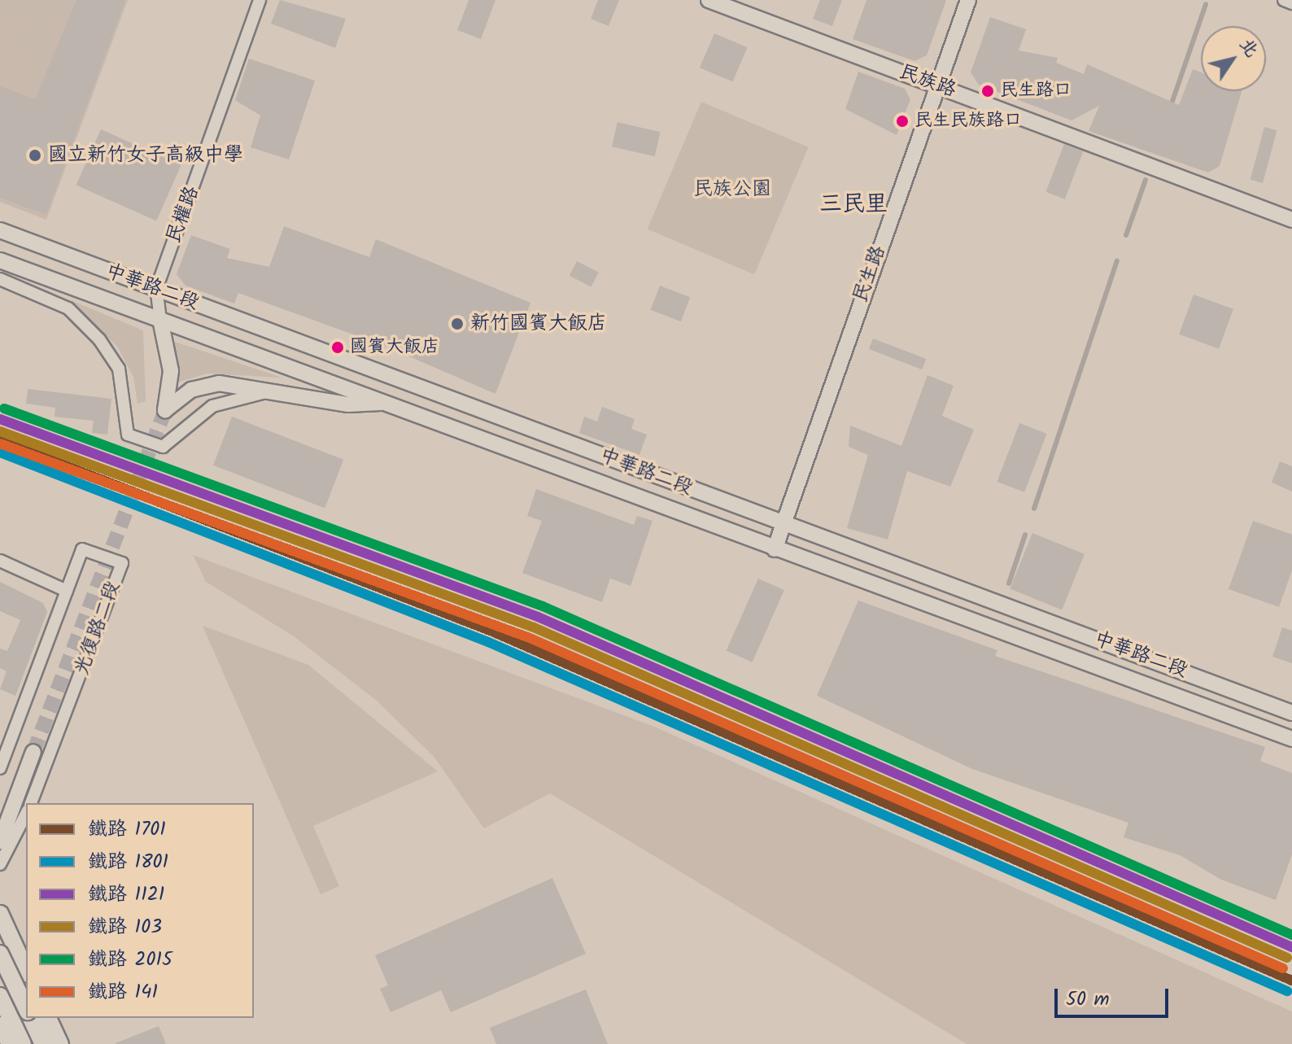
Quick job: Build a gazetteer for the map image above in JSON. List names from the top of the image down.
{
  "streets": {
    "street": [
      "民族路",
      "民權路",
      "民生路",
      "中華路二段",
      "光復路二段"
    ]
  },
  "crossings": [
    ["民族路", "民生路"],
    ["民權路", "中華路二段"],
    ["民生路", "中華路二段"]
  ],
  "districts": ["三民里"],
  "parks": ["民族公園"],
  "places": [
    "民生路口",
    "民生民族路口",
    "國立新竹女子高級中學",
    "新竹國賓大飯店",
    "國賓大飯店"
  ],
  "lines": [
    "rail line 2015",
    "rail line 1121",
    "rail line 103",
    "rail line 1701",
    "rail line 141",
    "rail line 1801"
  ],
  "legend": [
    "鐵路 1701",
    "鐵路 1801",
    "鐵路 1121",
    "鐵路 103",
    "鐵路 2015",
    "鐵路 141"
  ],
  "scale_bar": "50 m",
  "north": "top right"
}
